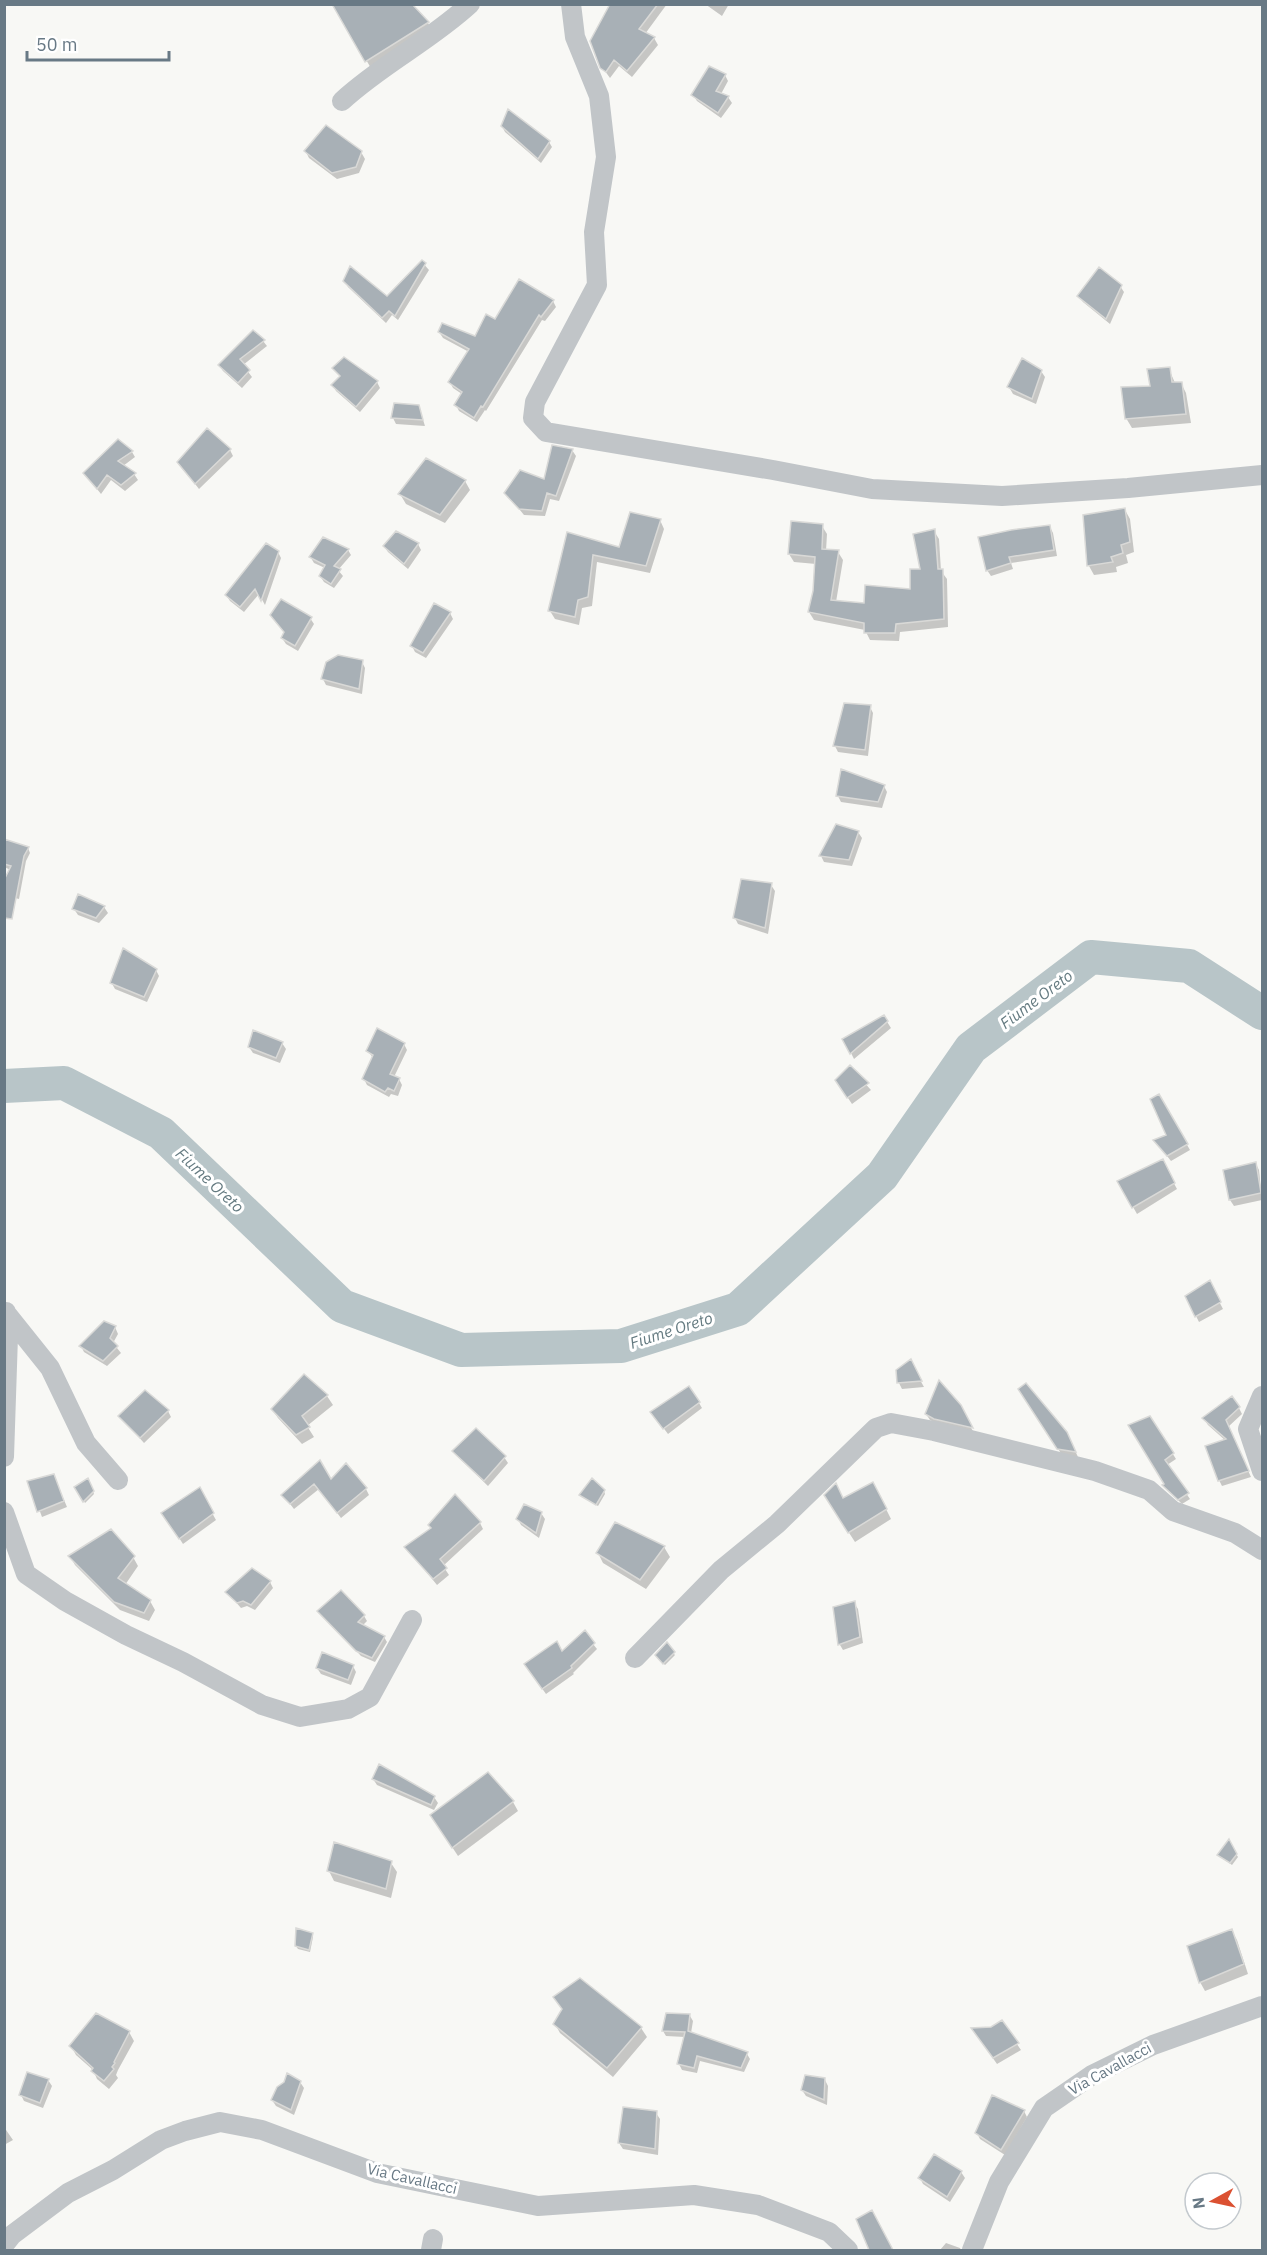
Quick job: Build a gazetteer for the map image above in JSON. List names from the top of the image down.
{
  "streets": {
    "street": ["Via Cavallacci"]
  },
  "water": ["Fiume Oreto"],
  "scale_bar": "50 m",
  "north": "left"
}
